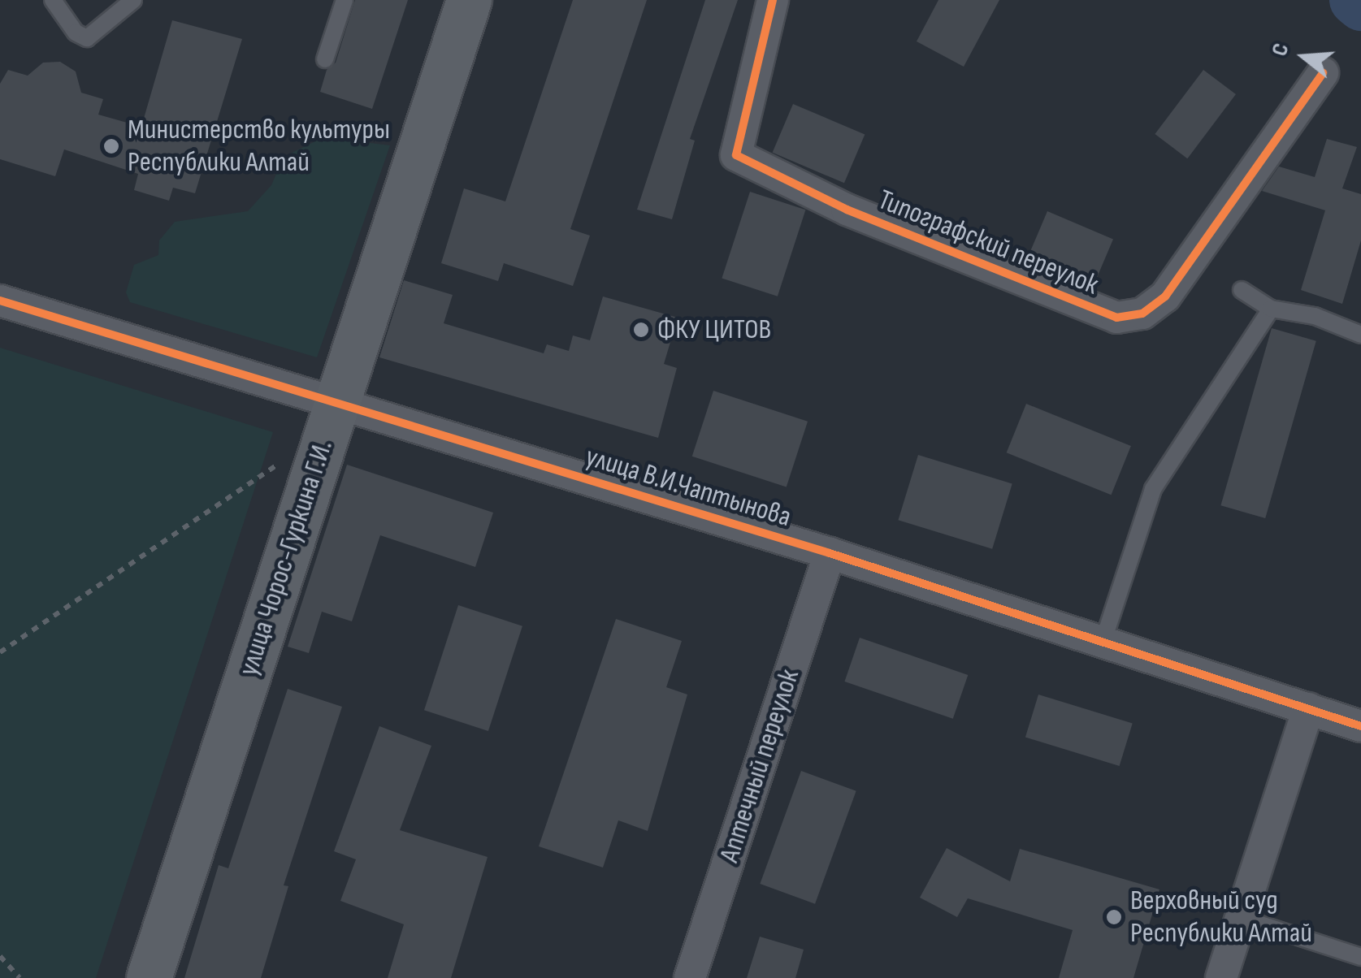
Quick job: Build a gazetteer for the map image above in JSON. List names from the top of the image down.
{
  "streets": {
    "main road": ["улица Чорос-Гуркина Г.И."],
    "street": ["Типографский переулок", "улица В.И.Чаптынова", "Аптечный переулок"]
  },
  "crossings": [
    ["улица В.И.Чаптынова", "улица Чорос-Гуркина Г.И."],
    ["улица В.И.Чаптынова", "Аптечный переулок"]
  ],
  "places": ["Министерство культуры Республики Алтай", "ФКУ ЦИТОВ", "Верховный суд Республики Алтай"],
  "north": "left"
}
